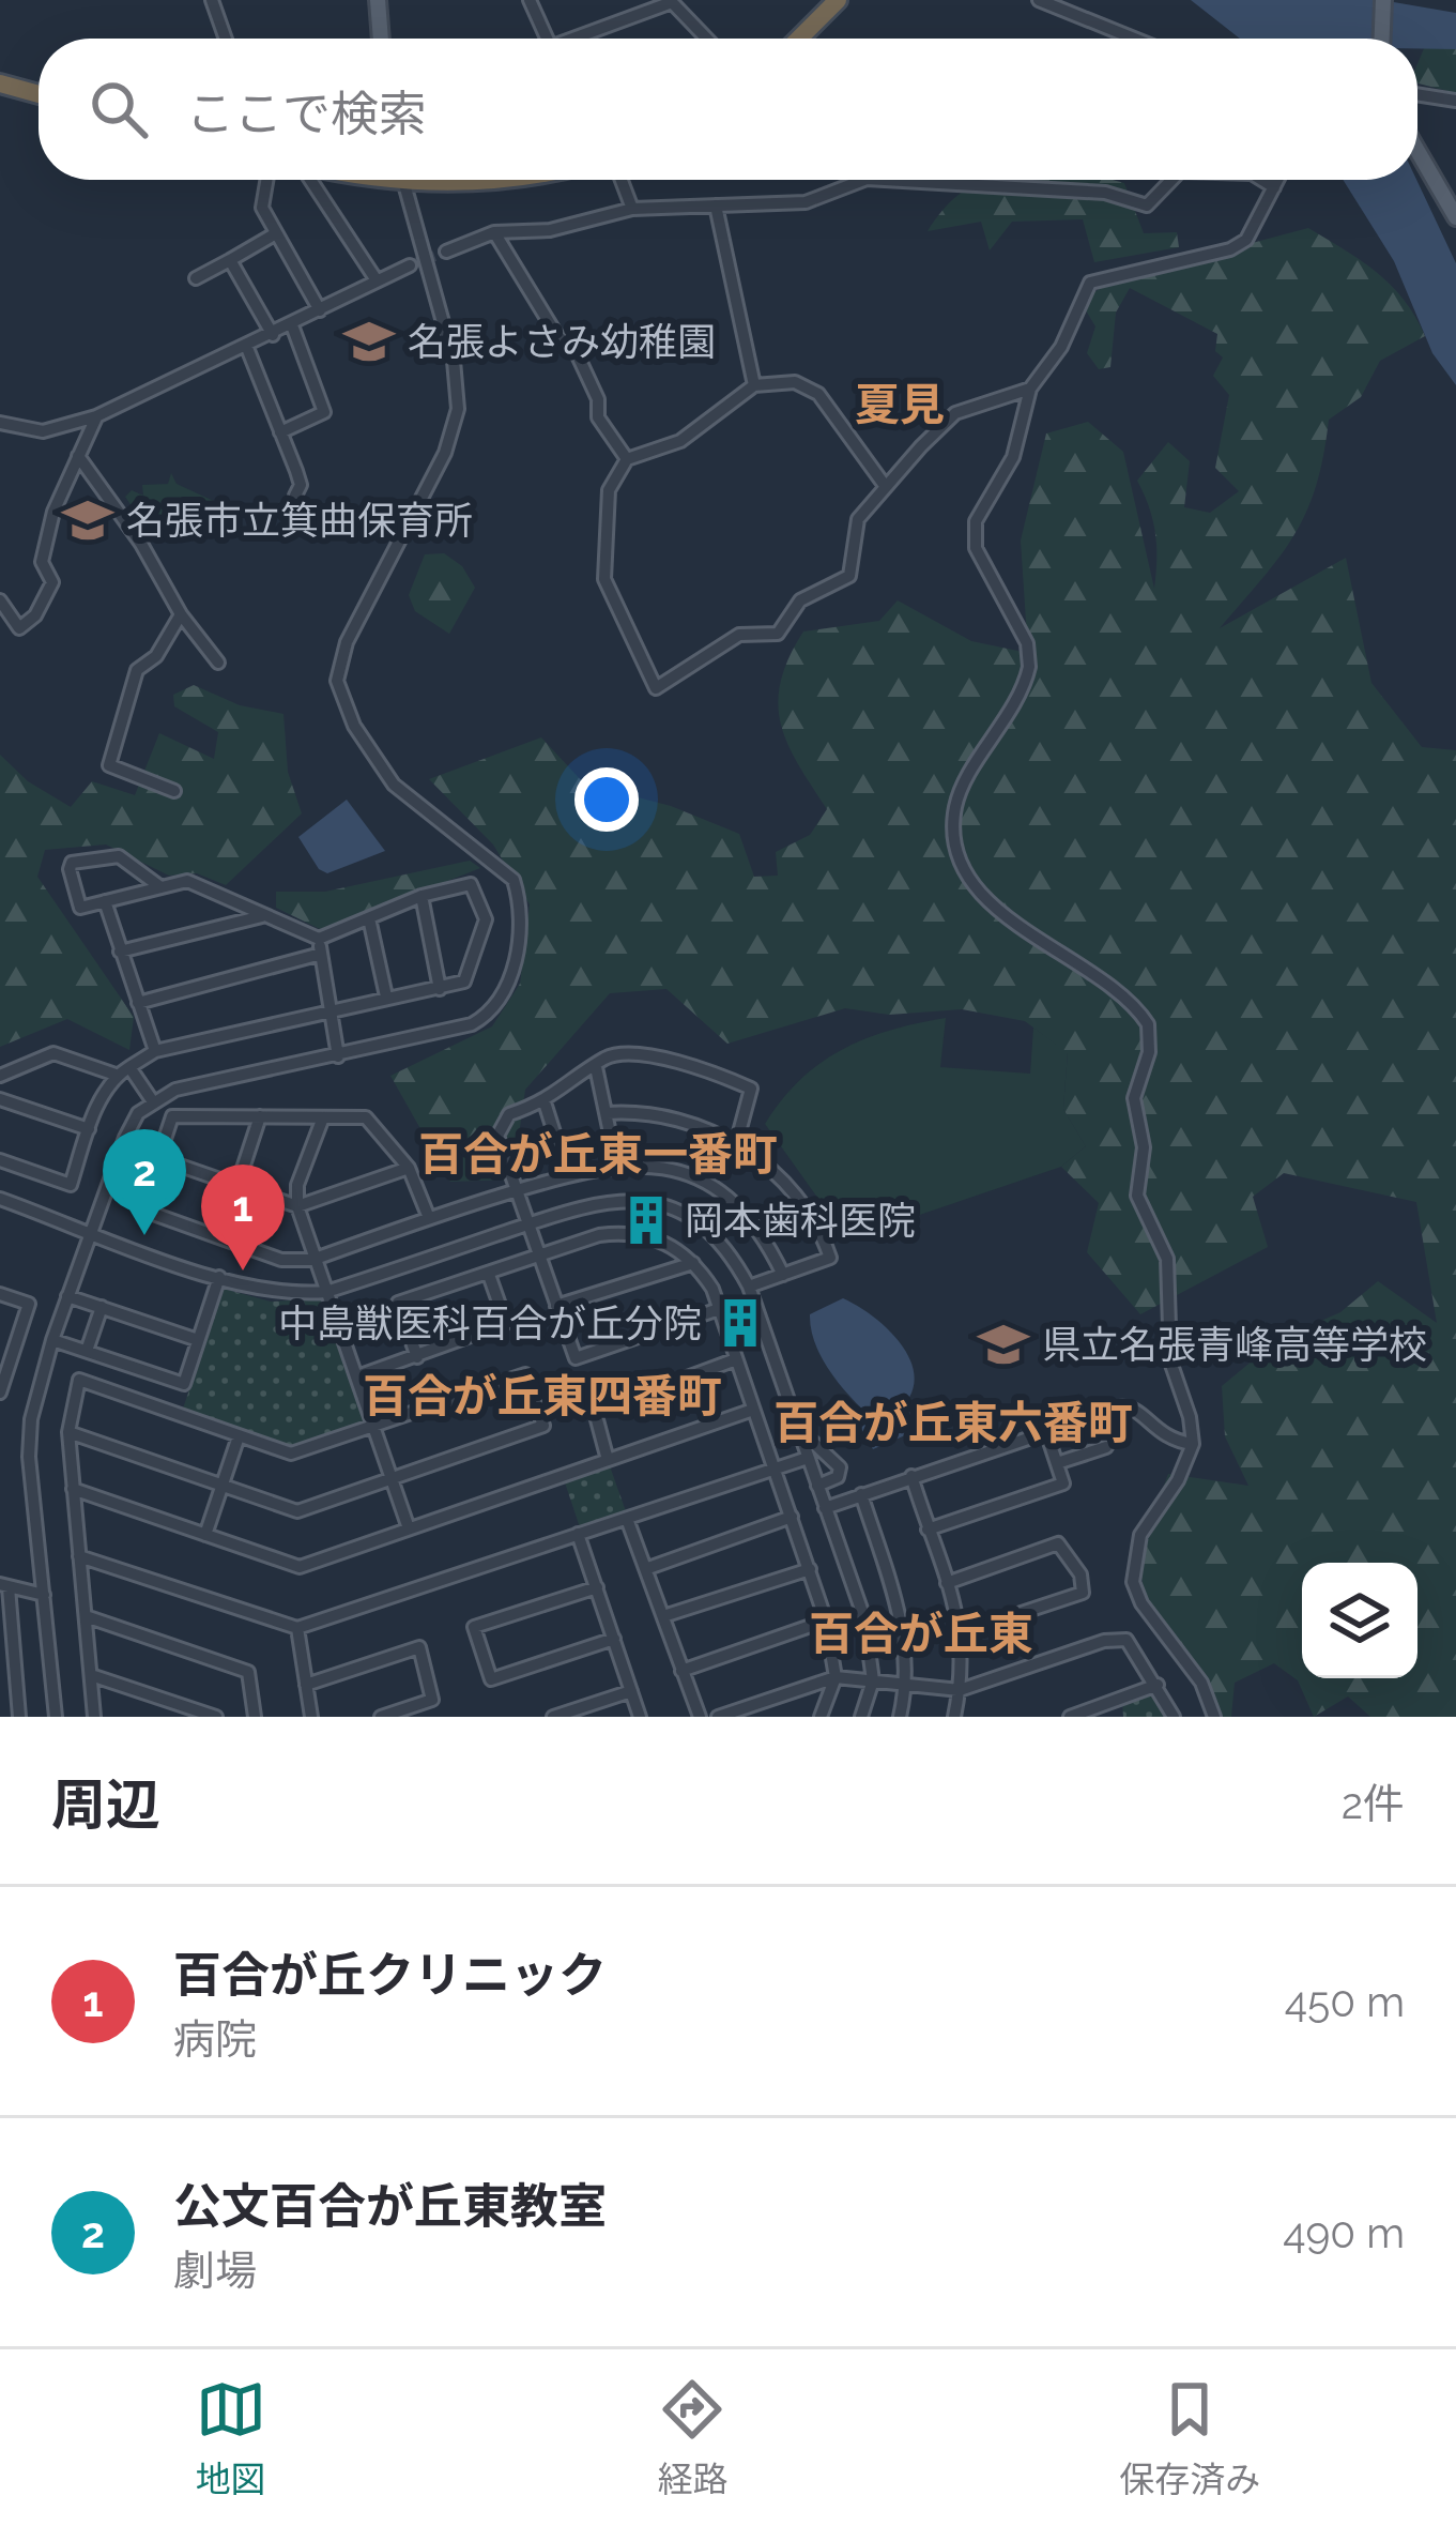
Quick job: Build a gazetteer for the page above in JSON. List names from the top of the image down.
{
  "districts": [
    "夏見",
    "百合が丘東一番町",
    "百合が丘東四番町",
    "百合が丘東六番町",
    "百合が丘東"
  ],
  "places": {
    "school or university": ["名張よさみ幼稚園", "名張市立箕曲保育所", "県立名張青峰高等学校"],
    "building": ["岡本歯科医院", "中島獣医科百合が丘分院"]
  },
  "page": {
    "search": "ここで検索",
    "pins": ["2", "1"],
    "heading": ["周辺", "2件"],
    "list": [
      {
        "mark": "1",
        "name": "百合が丘クリニック",
        "note": "病院",
        "value": "450 m"
      },
      {
        "mark": "2",
        "name": "公文百合が丘東教室",
        "note": "劇場",
        "value": "490 m"
      }
    ],
    "nav": ["地図", "経路", "保存済み"]
  }
}
